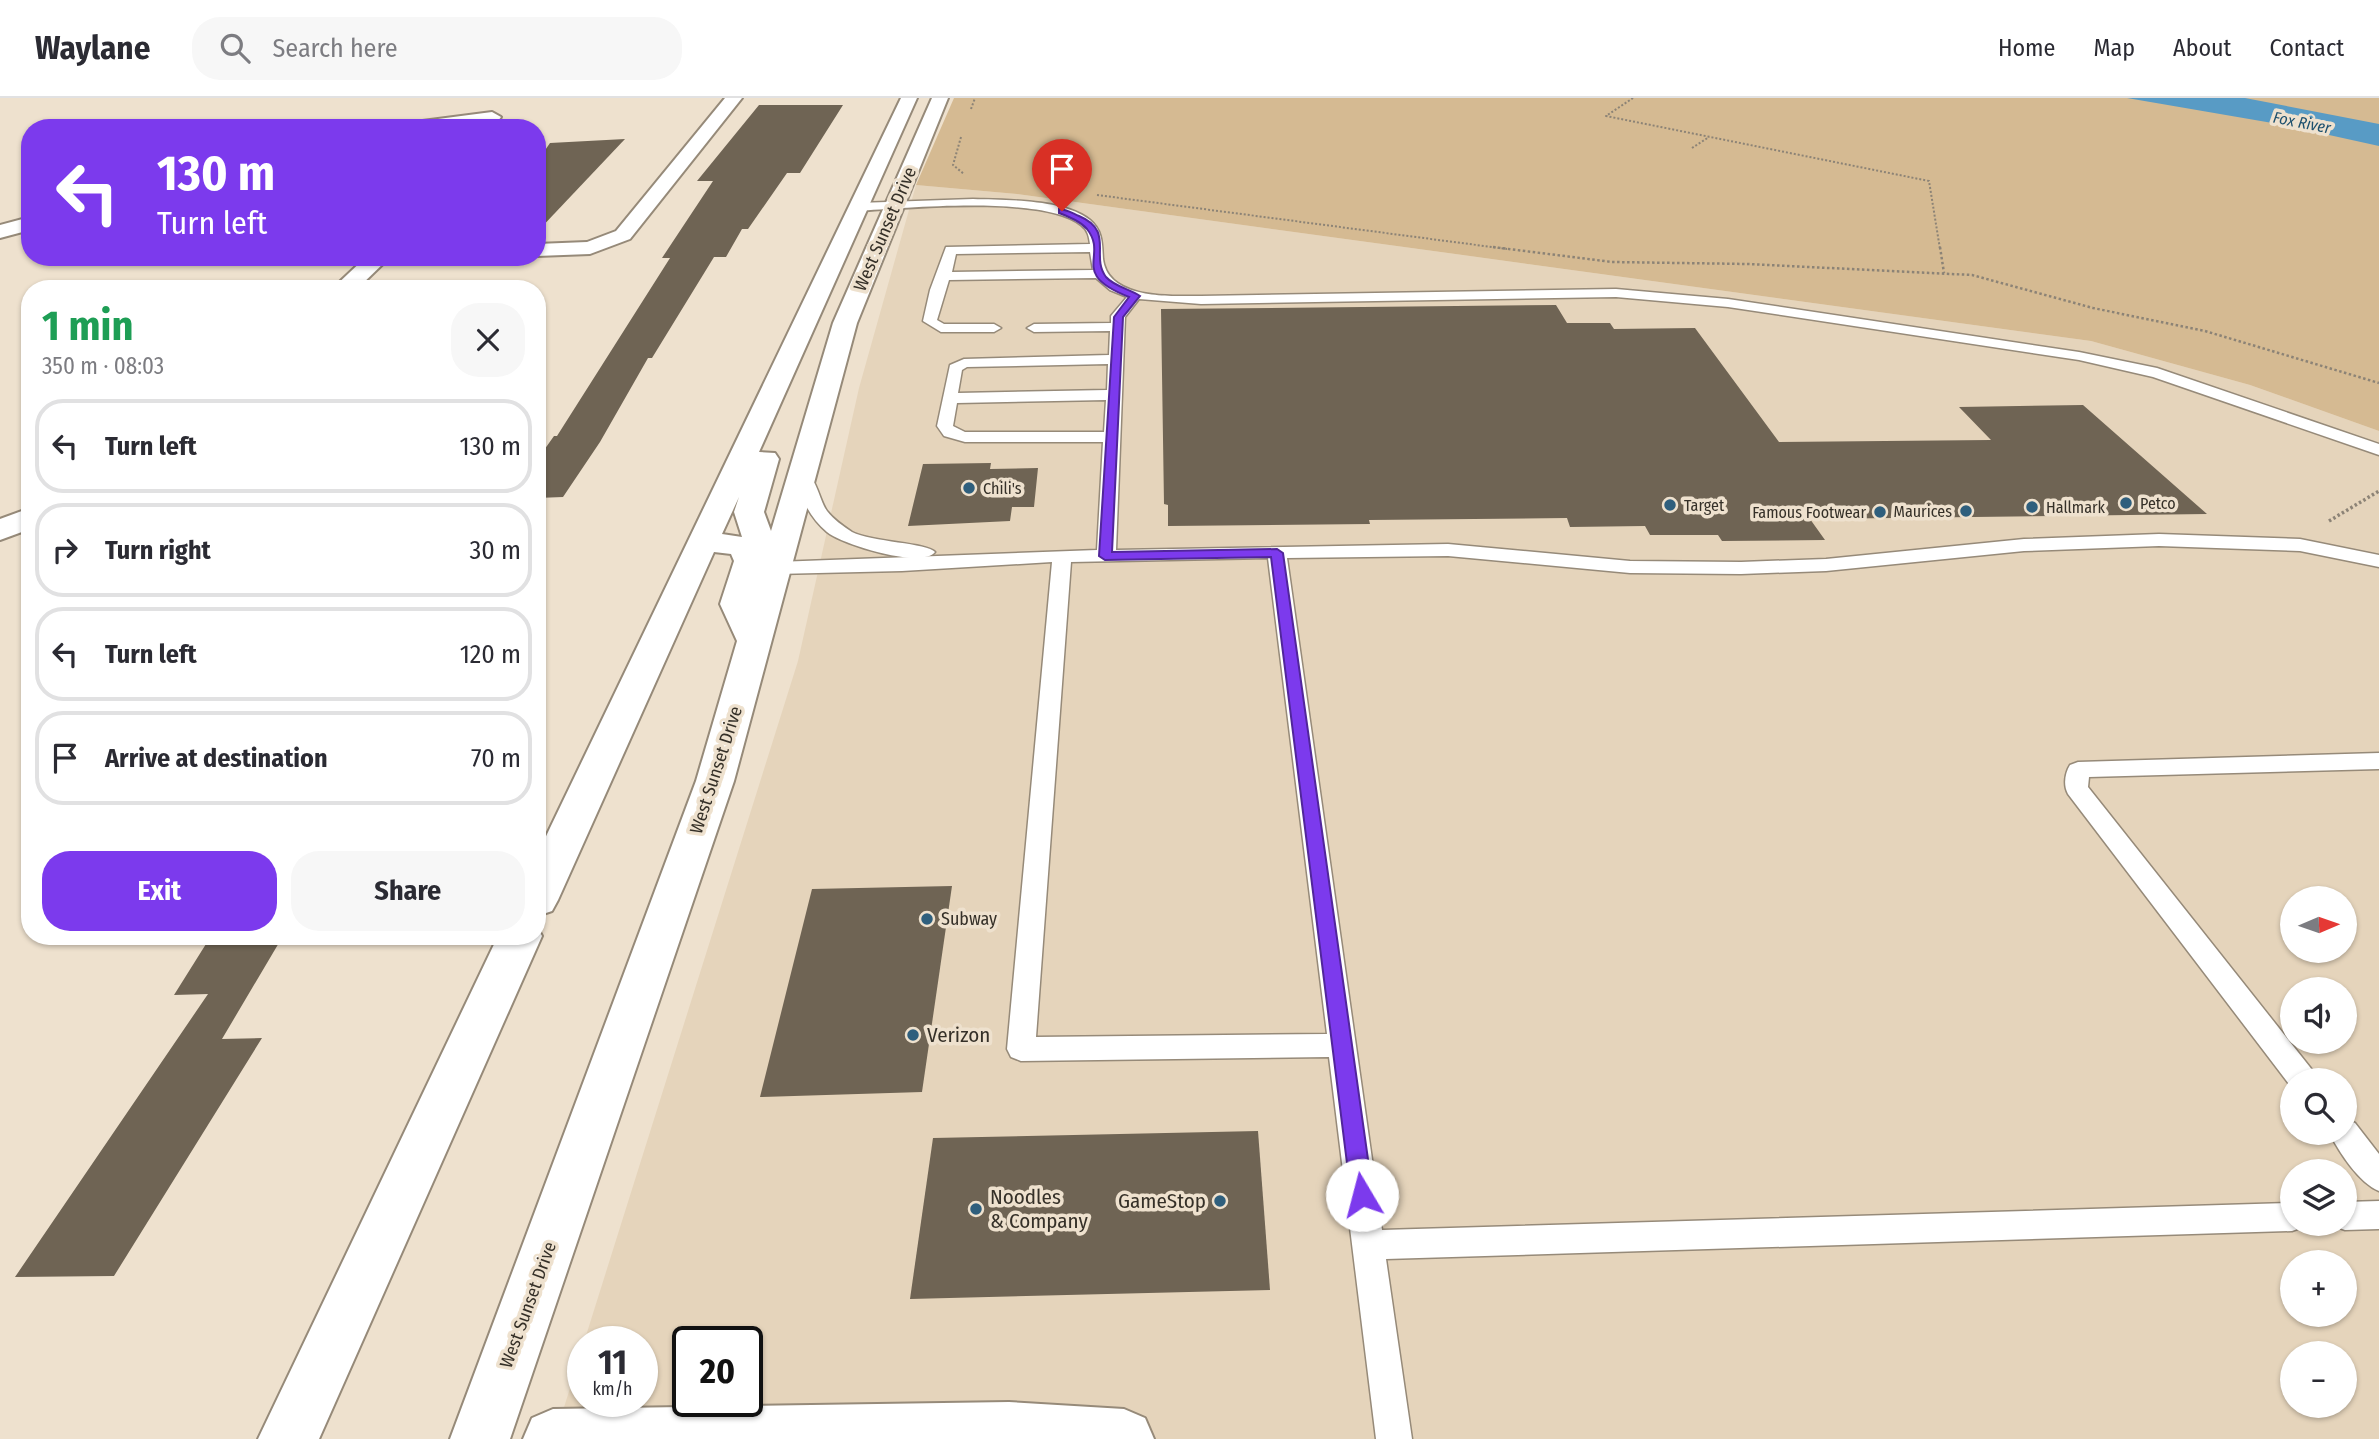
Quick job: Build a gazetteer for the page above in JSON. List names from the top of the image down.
{
  "streets": {
    "main road": ["West Sunset Drive"]
  },
  "water": ["Fox River"],
  "places": [
    "Chili's",
    "Petco",
    "Target",
    "Hallmark",
    "Maurices",
    "Famous Footwear",
    "Subway",
    "Verizon",
    "GameStop",
    "Noodles & Company"
  ],
  "north": "right",
  "page": {
    "header": "Waylane",
    "search": "Search here",
    "nav": [
      "Home",
      "Map",
      "About",
      "Contact"
    ],
    "turn": ["130 m", "Turn left"],
    "heading": ["1 min", "350 m · 08:03"],
    "list": [
      {
        "name": "Turn left",
        "value": "130 m"
      },
      {
        "name": "Turn right",
        "value": "30 m"
      },
      {
        "name": "Turn left",
        "value": "120 m"
      },
      {
        "name": "Arrive at destination",
        "value": "70 m"
      }
    ],
    "buttons": ["Exit", "Share"],
    "map_buttons": ["+", "−"],
    "speed": "11 km/h",
    "limit": "20"
  }
}
